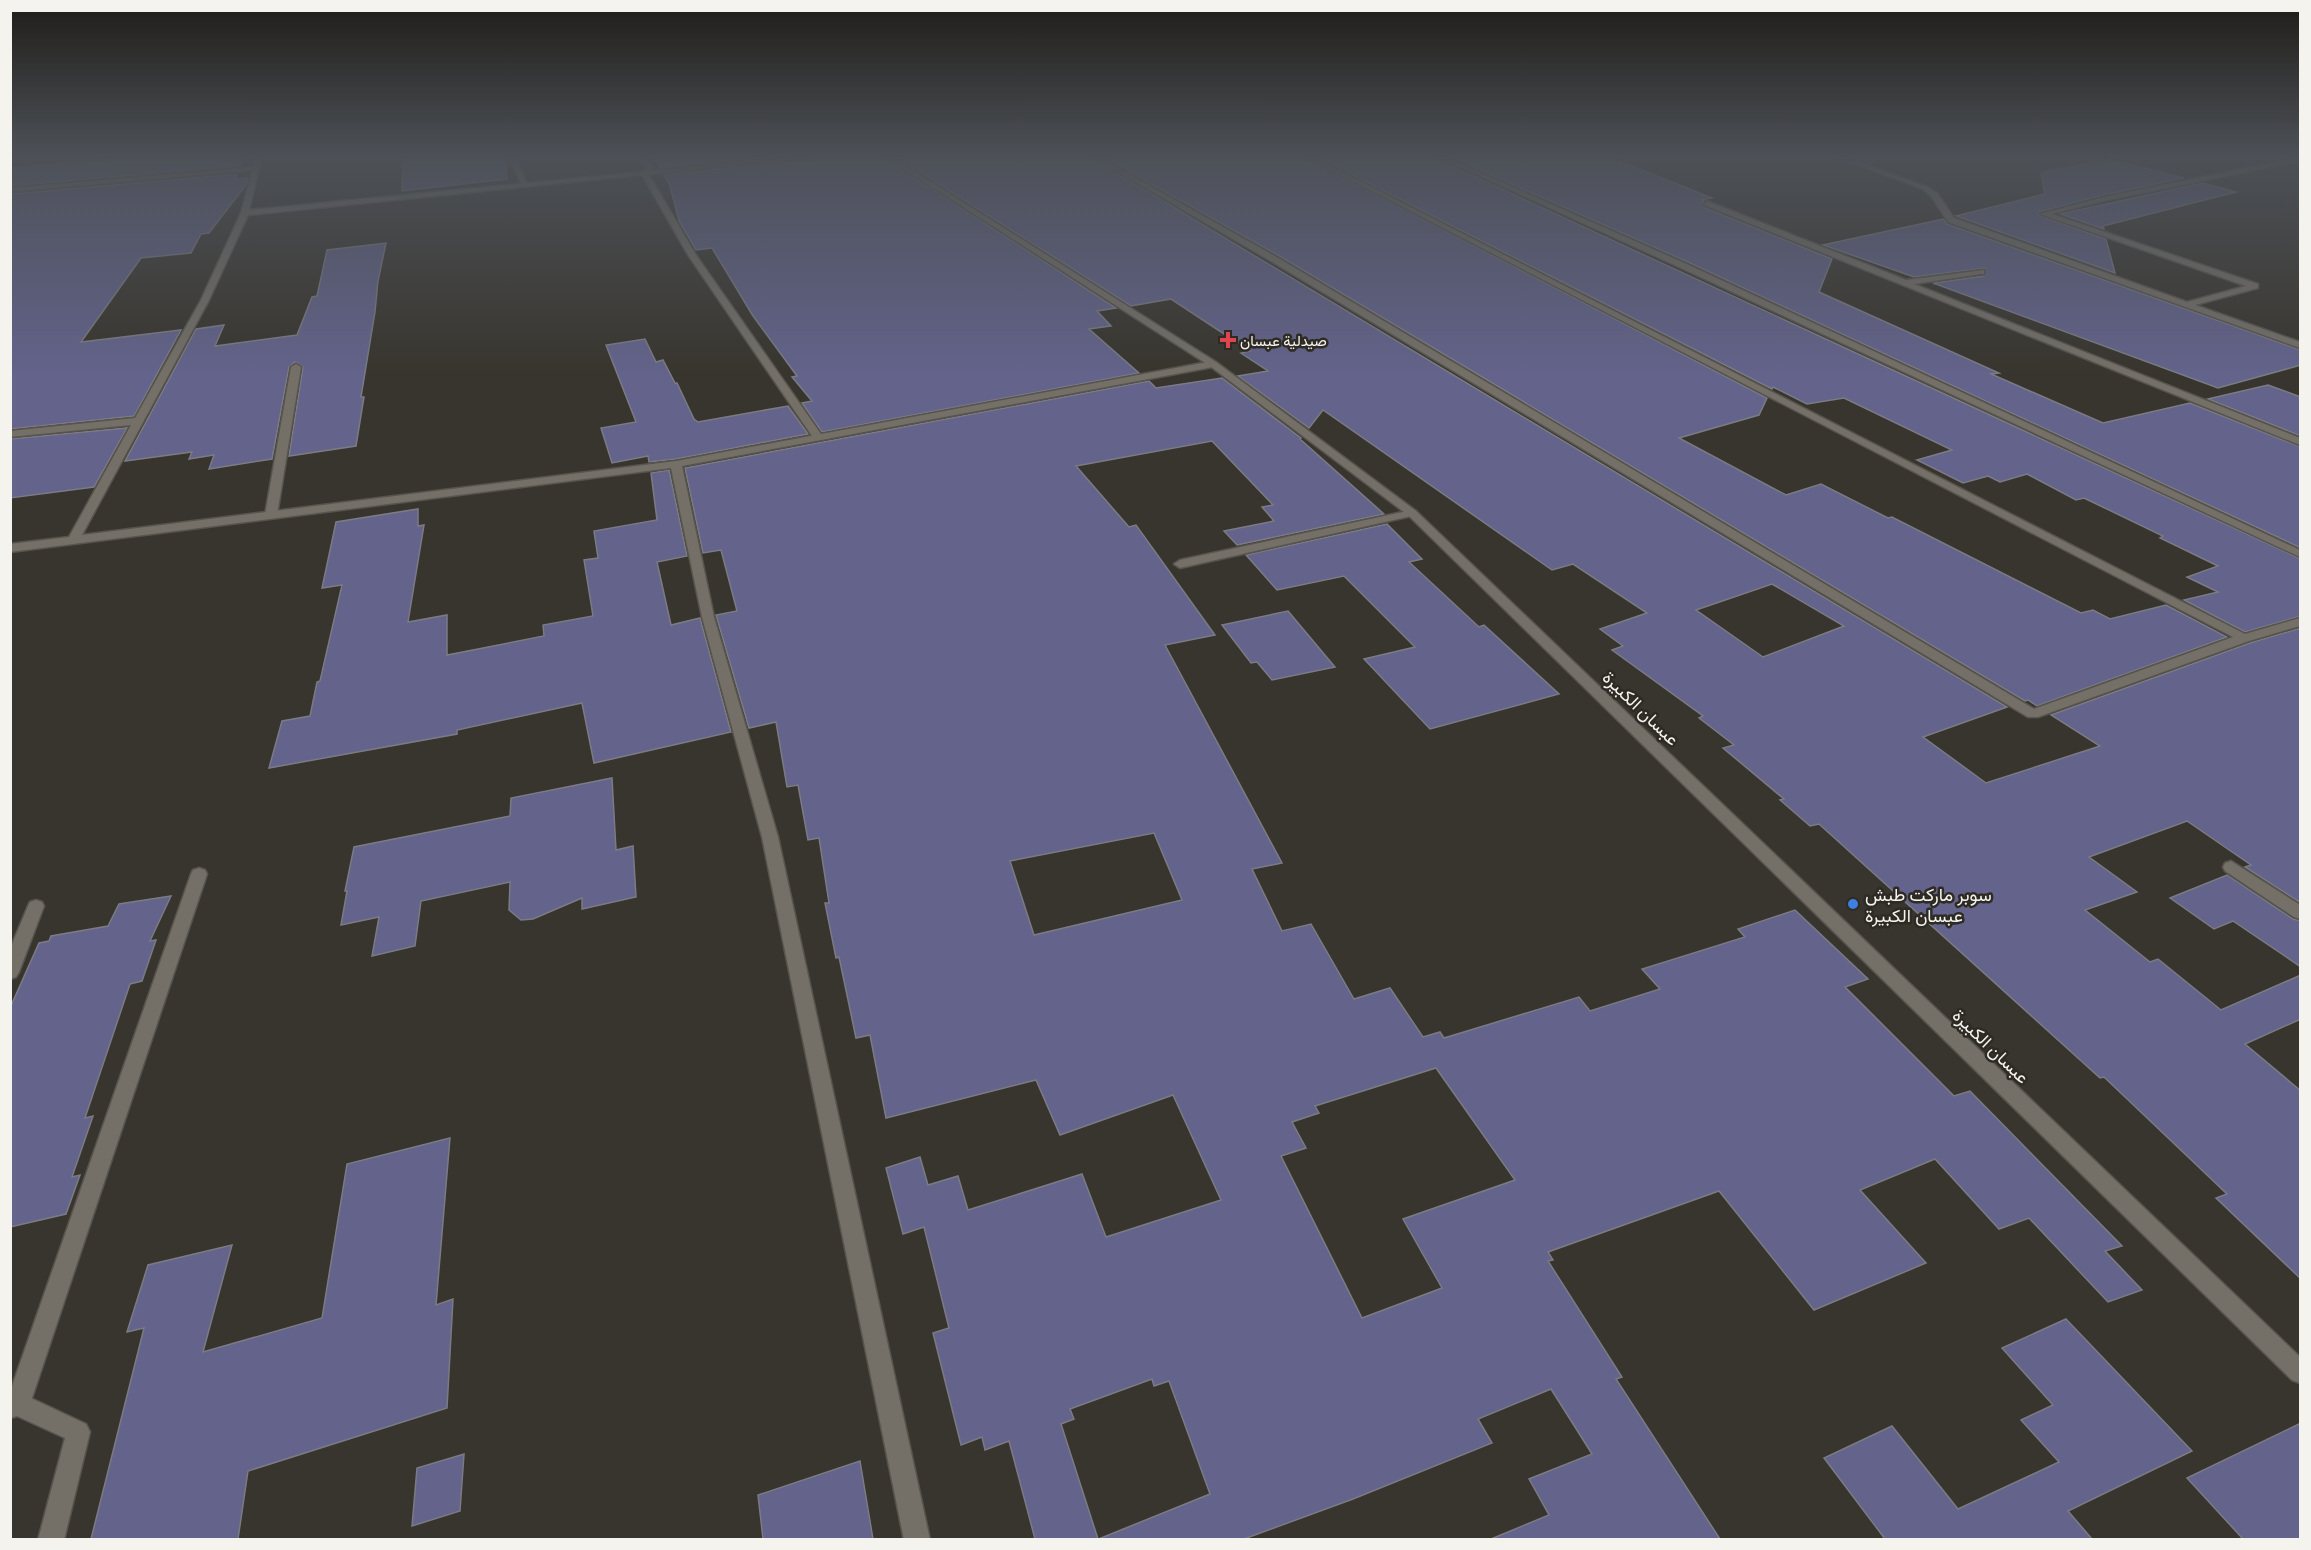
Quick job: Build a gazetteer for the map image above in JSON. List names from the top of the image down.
{
  "streets": {
    "street": ["عبسان الكبيرة"]
  },
  "places": {
    "health": ["صيدلية عبسان"],
    "other": ["سوبر ماركت طبش عبسان الكبيرة"]
  }
}
